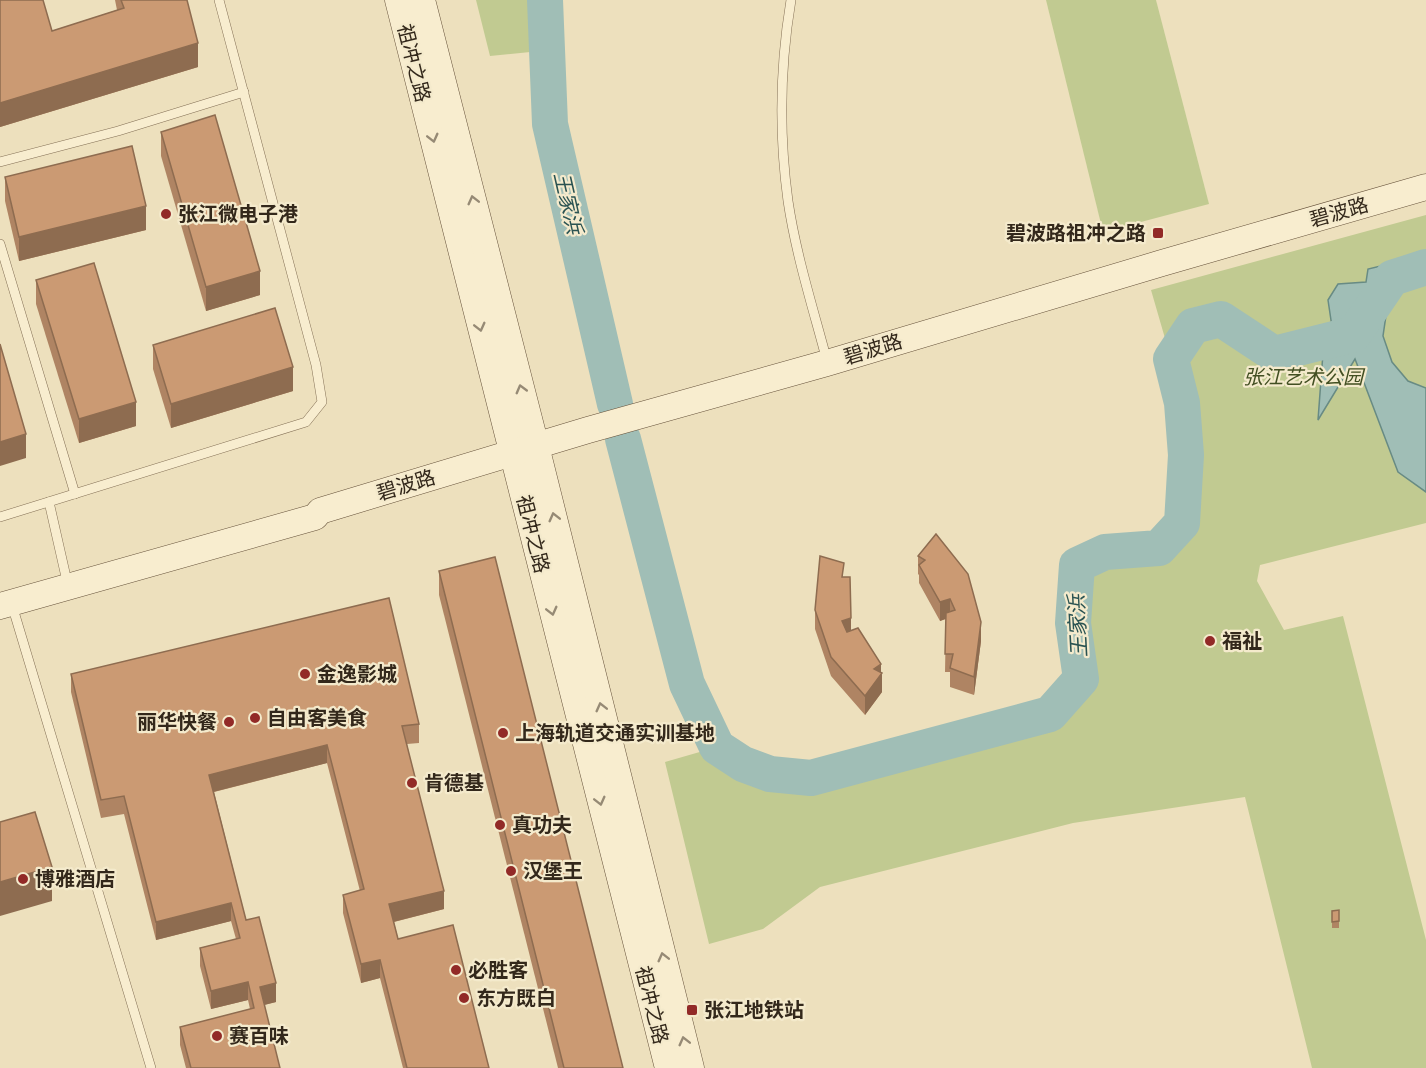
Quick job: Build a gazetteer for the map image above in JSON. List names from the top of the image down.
{
  "streets": {
    "main road": ["祖冲之路", "碧波路"]
  },
  "crossings": [
    ["祖冲之路", "碧波路"]
  ],
  "water": ["王家浜"],
  "parks": ["张江艺术公园"],
  "places": {
    "other": [
      "张江微电子港",
      "福祉",
      "金逸影城",
      "自由客美食",
      "丽华快餐",
      "上海轨道交通实训基地",
      "肯德基",
      "真功夫",
      "汉堡王",
      "博雅酒店",
      "必胜客",
      "东方既白",
      "赛百味"
    ],
    "transit": ["碧波路祖冲之路", "张江地铁站"]
  }
}
